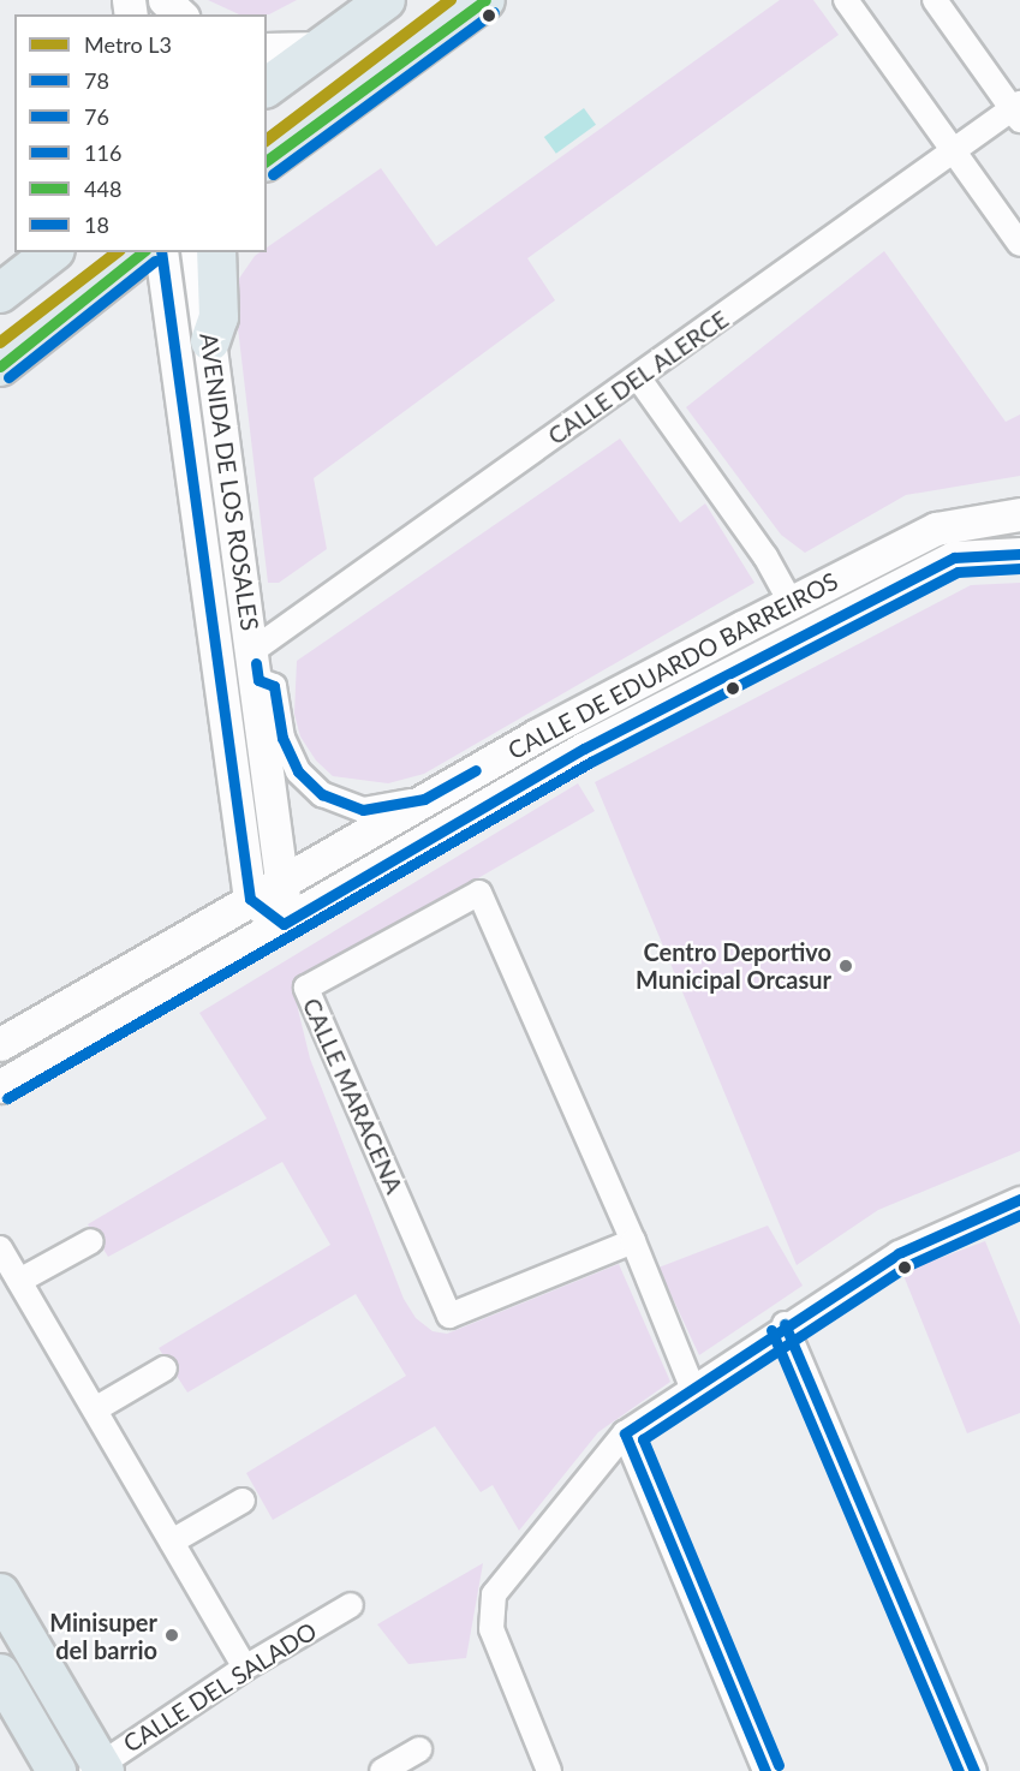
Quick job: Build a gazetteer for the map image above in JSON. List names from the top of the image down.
{
  "streets": {
    "street": [
      "CALLE DEL ALERCE",
      "AVENIDA DE LOS ROSALES",
      "CALLE DE EDUARDO BARREIROS",
      "CALLE MARACENA",
      "CALLE DEL SALADO"
    ]
  },
  "crossings": [
    ["CALLE DEL ALERCE", "AVENIDA DE LOS ROSALES"],
    ["AVENIDA DE LOS ROSALES", "CALLE DE EDUARDO BARREIROS"]
  ],
  "places": ["Centro Deportivo Municipal Orcasur", "Minisuper del barrio"],
  "lines": [
    "metro line L3",
    "transit line 448",
    "transit line 18",
    "transit line 78",
    "transit line 76",
    "transit line 116"
  ],
  "legend": [
    "Metro L3",
    "78",
    "76",
    "116",
    "448",
    "18"
  ]
}
